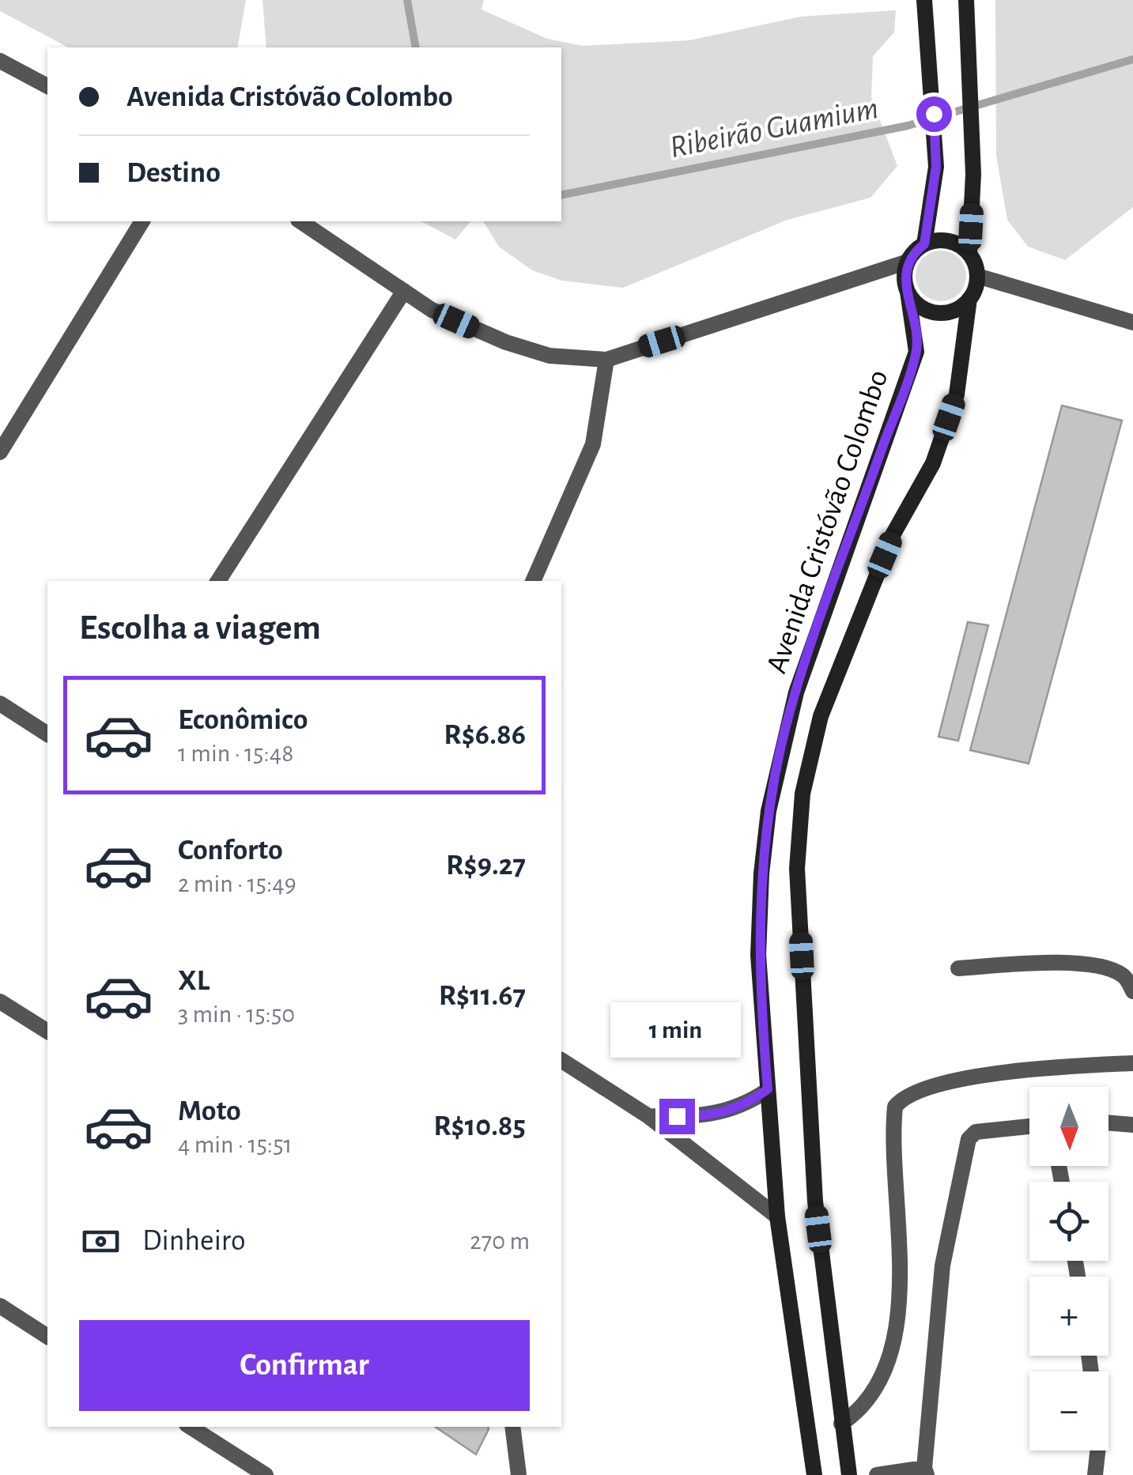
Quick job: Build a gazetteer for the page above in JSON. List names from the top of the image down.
{
  "streets": {
    "main road": ["Avenida Cristóvão Colombo"]
  },
  "water": ["Ribeirão Guamium"],
  "north": "bottom",
  "page": {
    "banner": ["Avenida Cristóvão Colombo", "Destino"],
    "heading": "Escolha a viagem",
    "list": [
      {
        "name": "Econômico",
        "note": "1 min · 15:48",
        "value": "R$6.86"
      },
      {
        "name": "Conforto",
        "note": "2 min · 15:49",
        "value": "R$9.27"
      },
      {
        "name": "XL",
        "note": "3 min · 15:50",
        "value": "R$11.67"
      },
      {
        "name": "Moto",
        "note": "4 min · 15:51",
        "value": "R$10.85"
      }
    ],
    "bubble": "1 min",
    "map_buttons": ["+", "−"],
    "pay": ["Dinheiro", "270 m"],
    "buttons": "Confirmar"
  }
}
